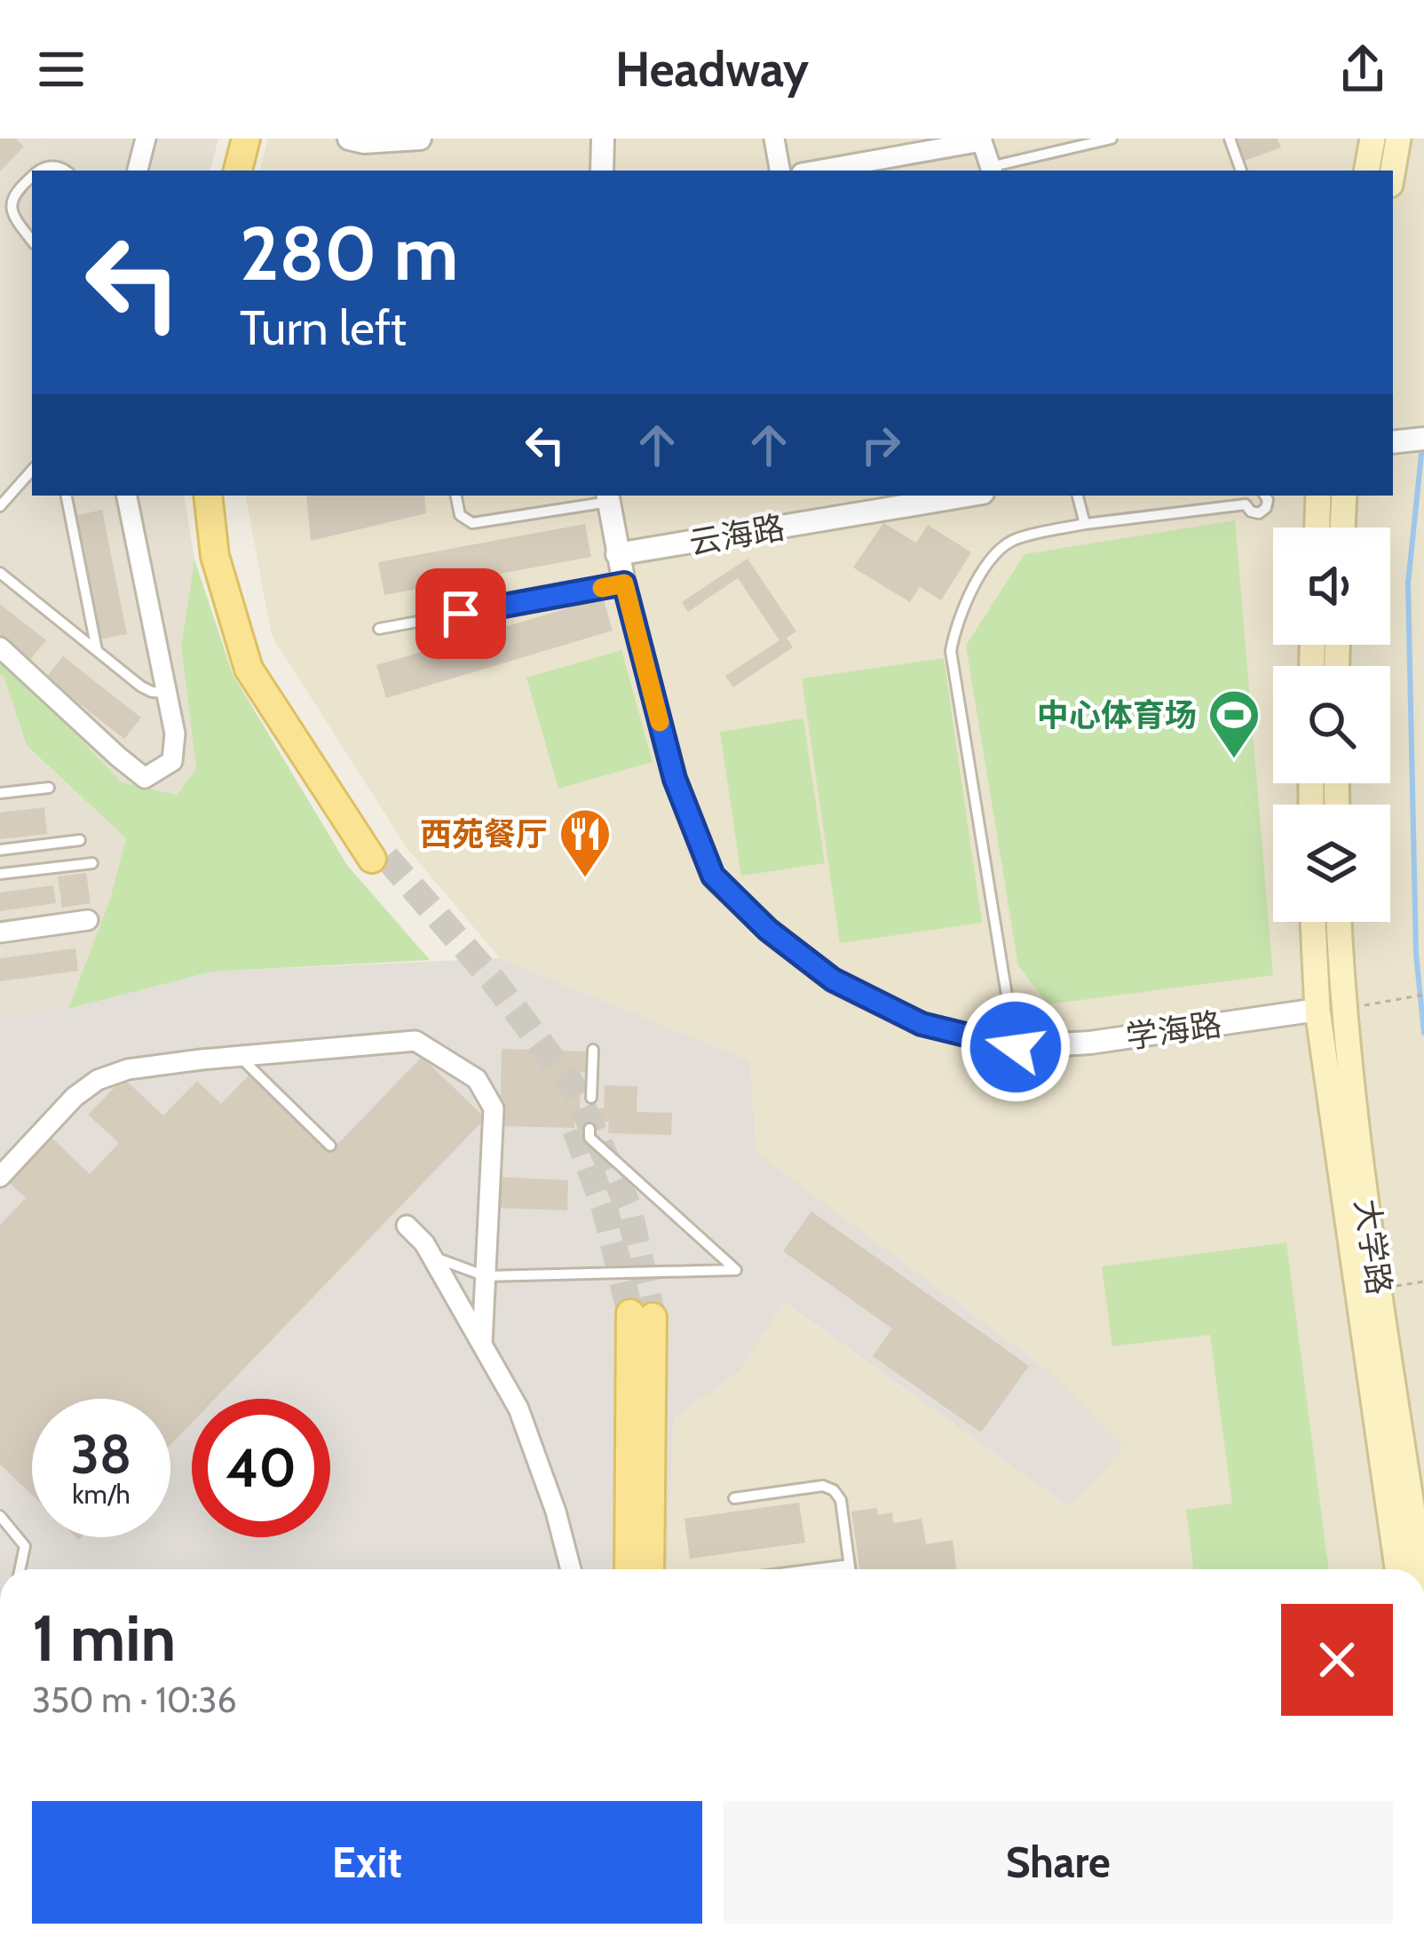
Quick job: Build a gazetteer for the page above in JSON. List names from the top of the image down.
{
  "streets": {
    "main road": ["大学路"],
    "street": ["云海路", "学海路"]
  },
  "crossings": [
    ["云海路", "学海路"],
    ["学海路", "大学路"]
  ],
  "places": {
    "sports": ["中心体育场"],
    "restaurant": ["西苑餐厅"]
  },
  "page": {
    "header": "Headway",
    "turn": ["280 m", "Turn left"],
    "speed": "38 km/h",
    "limit": "40",
    "heading": ["1 min", "350 m · 10:36"],
    "buttons": ["Exit", "Share"]
  }
}
